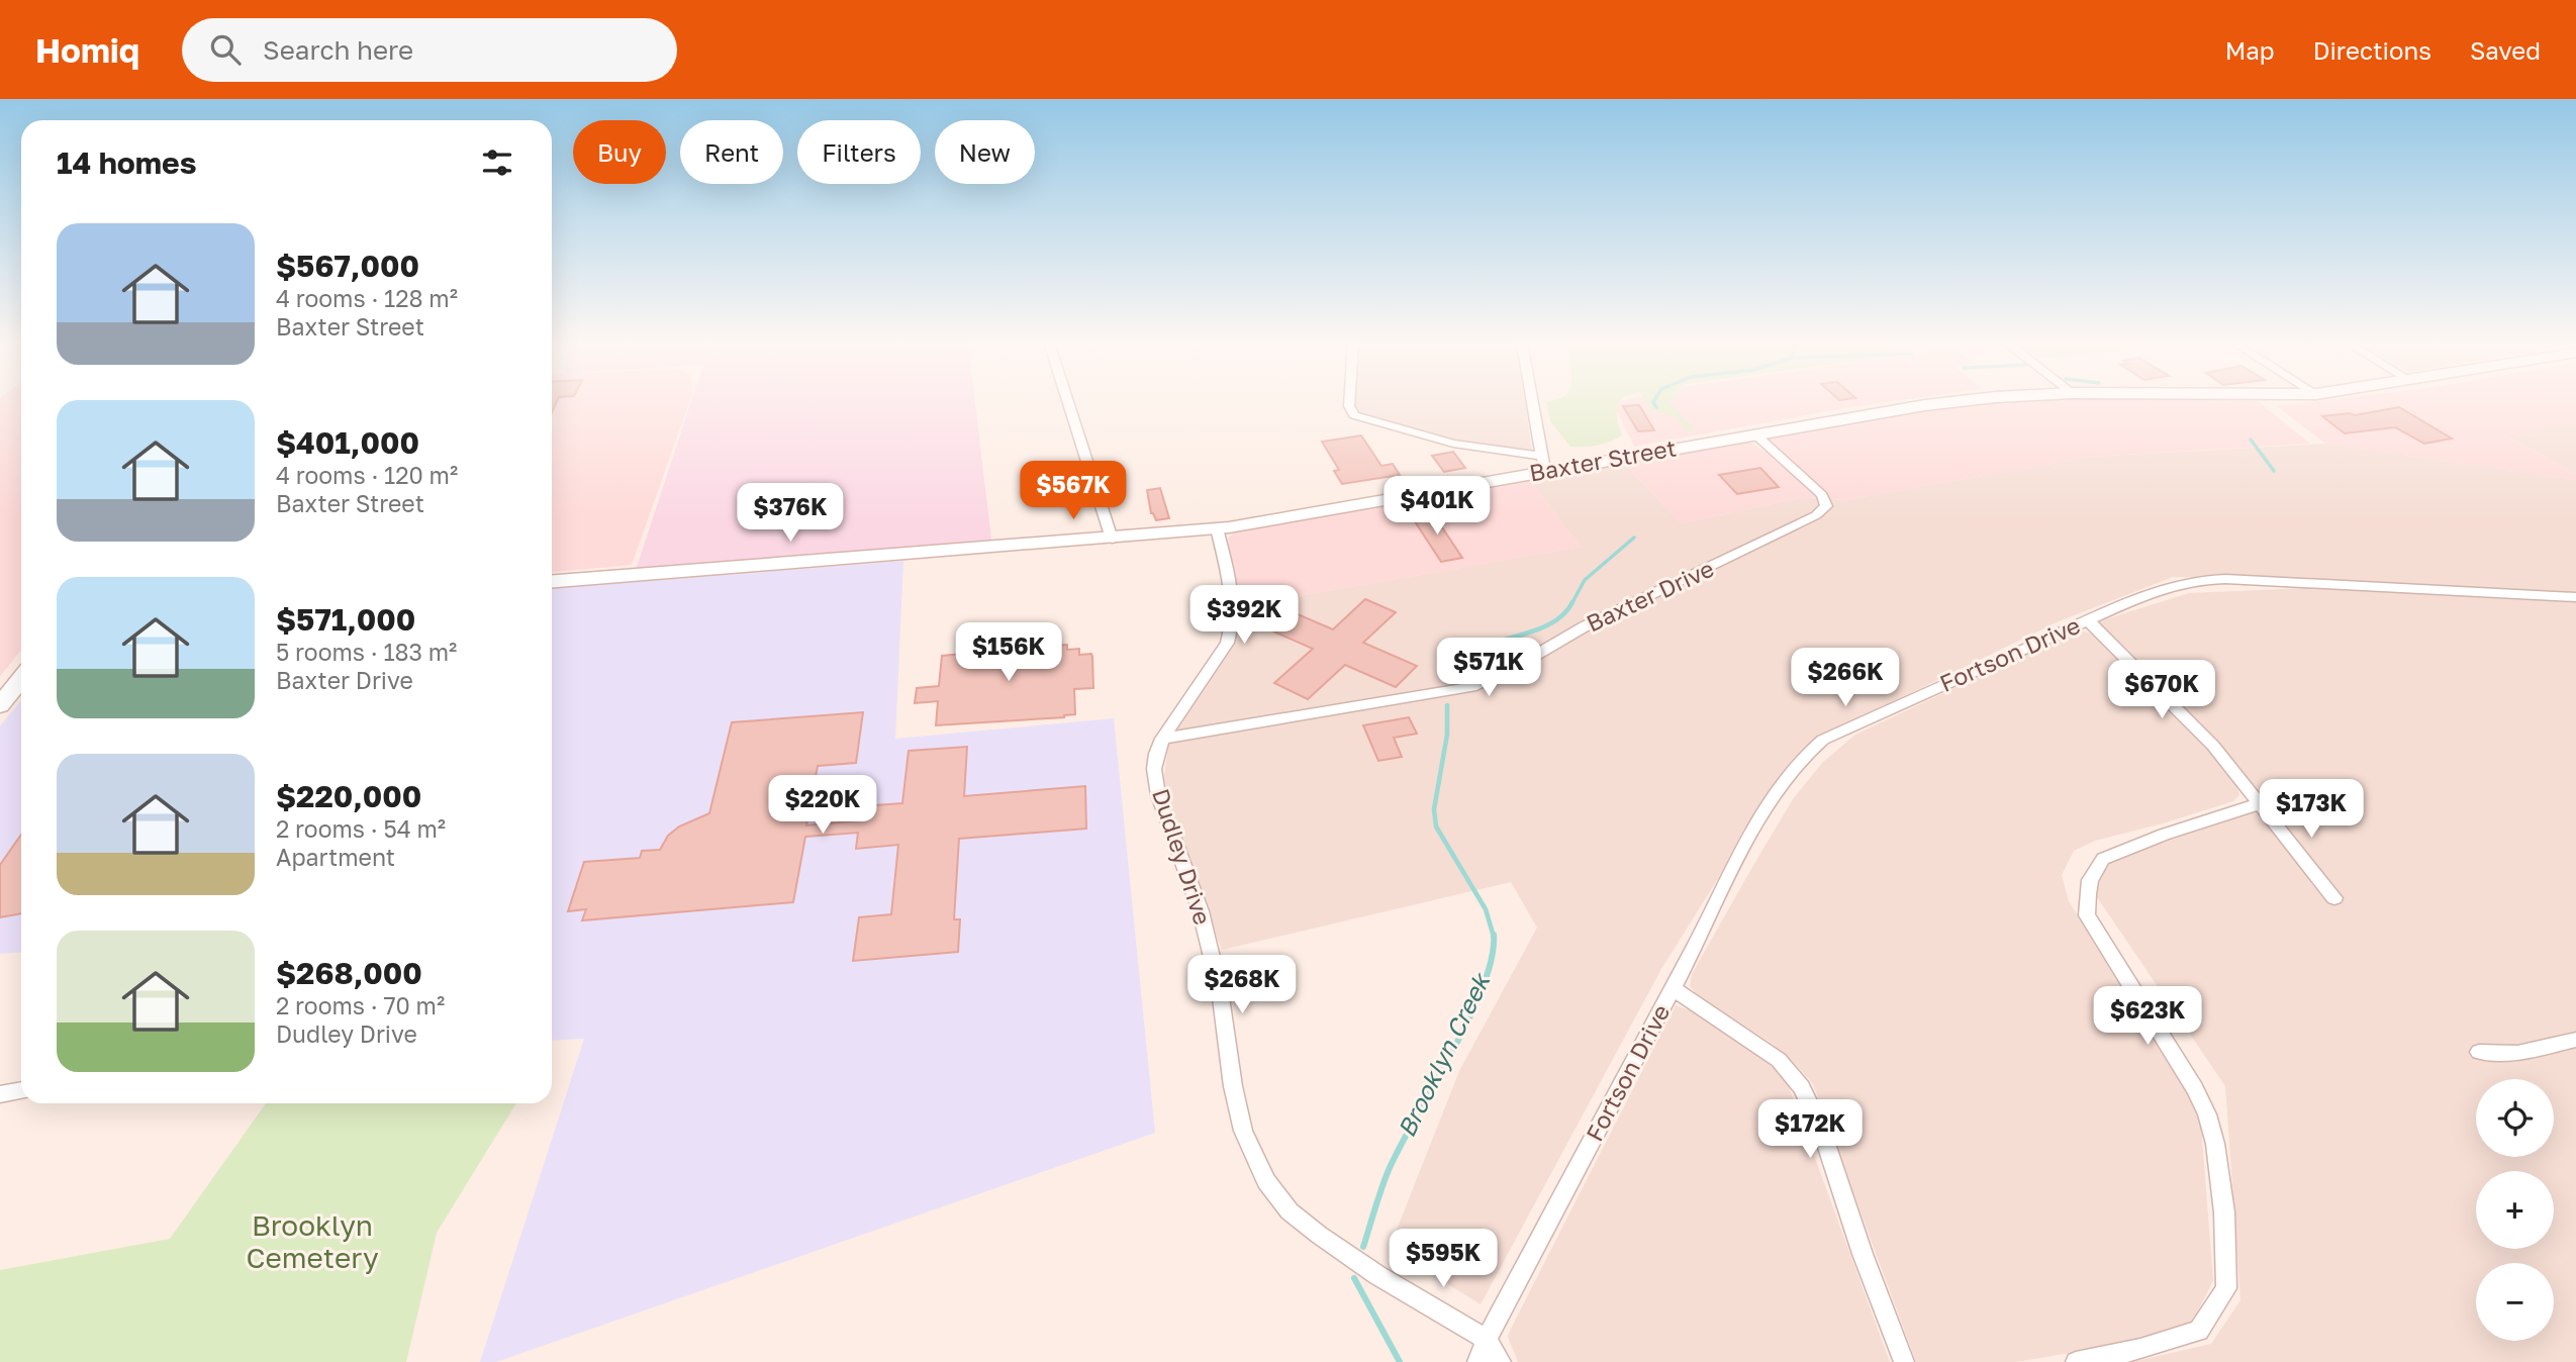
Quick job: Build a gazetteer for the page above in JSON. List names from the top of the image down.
{
  "streets": {
    "main road": ["Baxter Street"],
    "street": ["Baxter Drive", "Fortson Drive", "Dudley Drive"]
  },
  "crossings": [
    ["Baxter Street", "Baxter Drive"],
    ["Baxter Street", "Dudley Drive"],
    ["Baxter Drive", "Dudley Drive"],
    ["Fortson Drive", "Dudley Drive"]
  ],
  "water": ["Brooklyn Creek"],
  "parks": ["Brooklyn Cemetery"],
  "page": {
    "header": "Homiq",
    "search": "Search here",
    "nav": ["Map", "Directions", "Saved"],
    "chip": [
      "Buy",
      "Rent",
      "Filters",
      "New"
    ],
    "heading": "14 homes",
    "list": [
      {
        "name": "$567,000",
        "note": "4 rooms · 128 m² · Baxter Street"
      },
      {
        "name": "$401,000",
        "note": "4 rooms · 120 m² · Baxter Street"
      },
      {
        "name": "$571,000",
        "note": "5 rooms · 183 m² · Baxter Drive"
      },
      {
        "name": "$220,000",
        "note": "2 rooms · 54 m² · Apartment"
      },
      {
        "name": "$268,000",
        "note": "2 rooms · 70 m² · Dudley Drive"
      }
    ],
    "price": [
      "$567K",
      "$401K",
      "$376K",
      "$392K",
      "$156K",
      "$571K",
      "$266K",
      "$670K",
      "$220K",
      "$173K",
      "$268K",
      "$623K",
      "$172K",
      "$595K"
    ],
    "map_buttons": ["+", "−"]
  }
}
